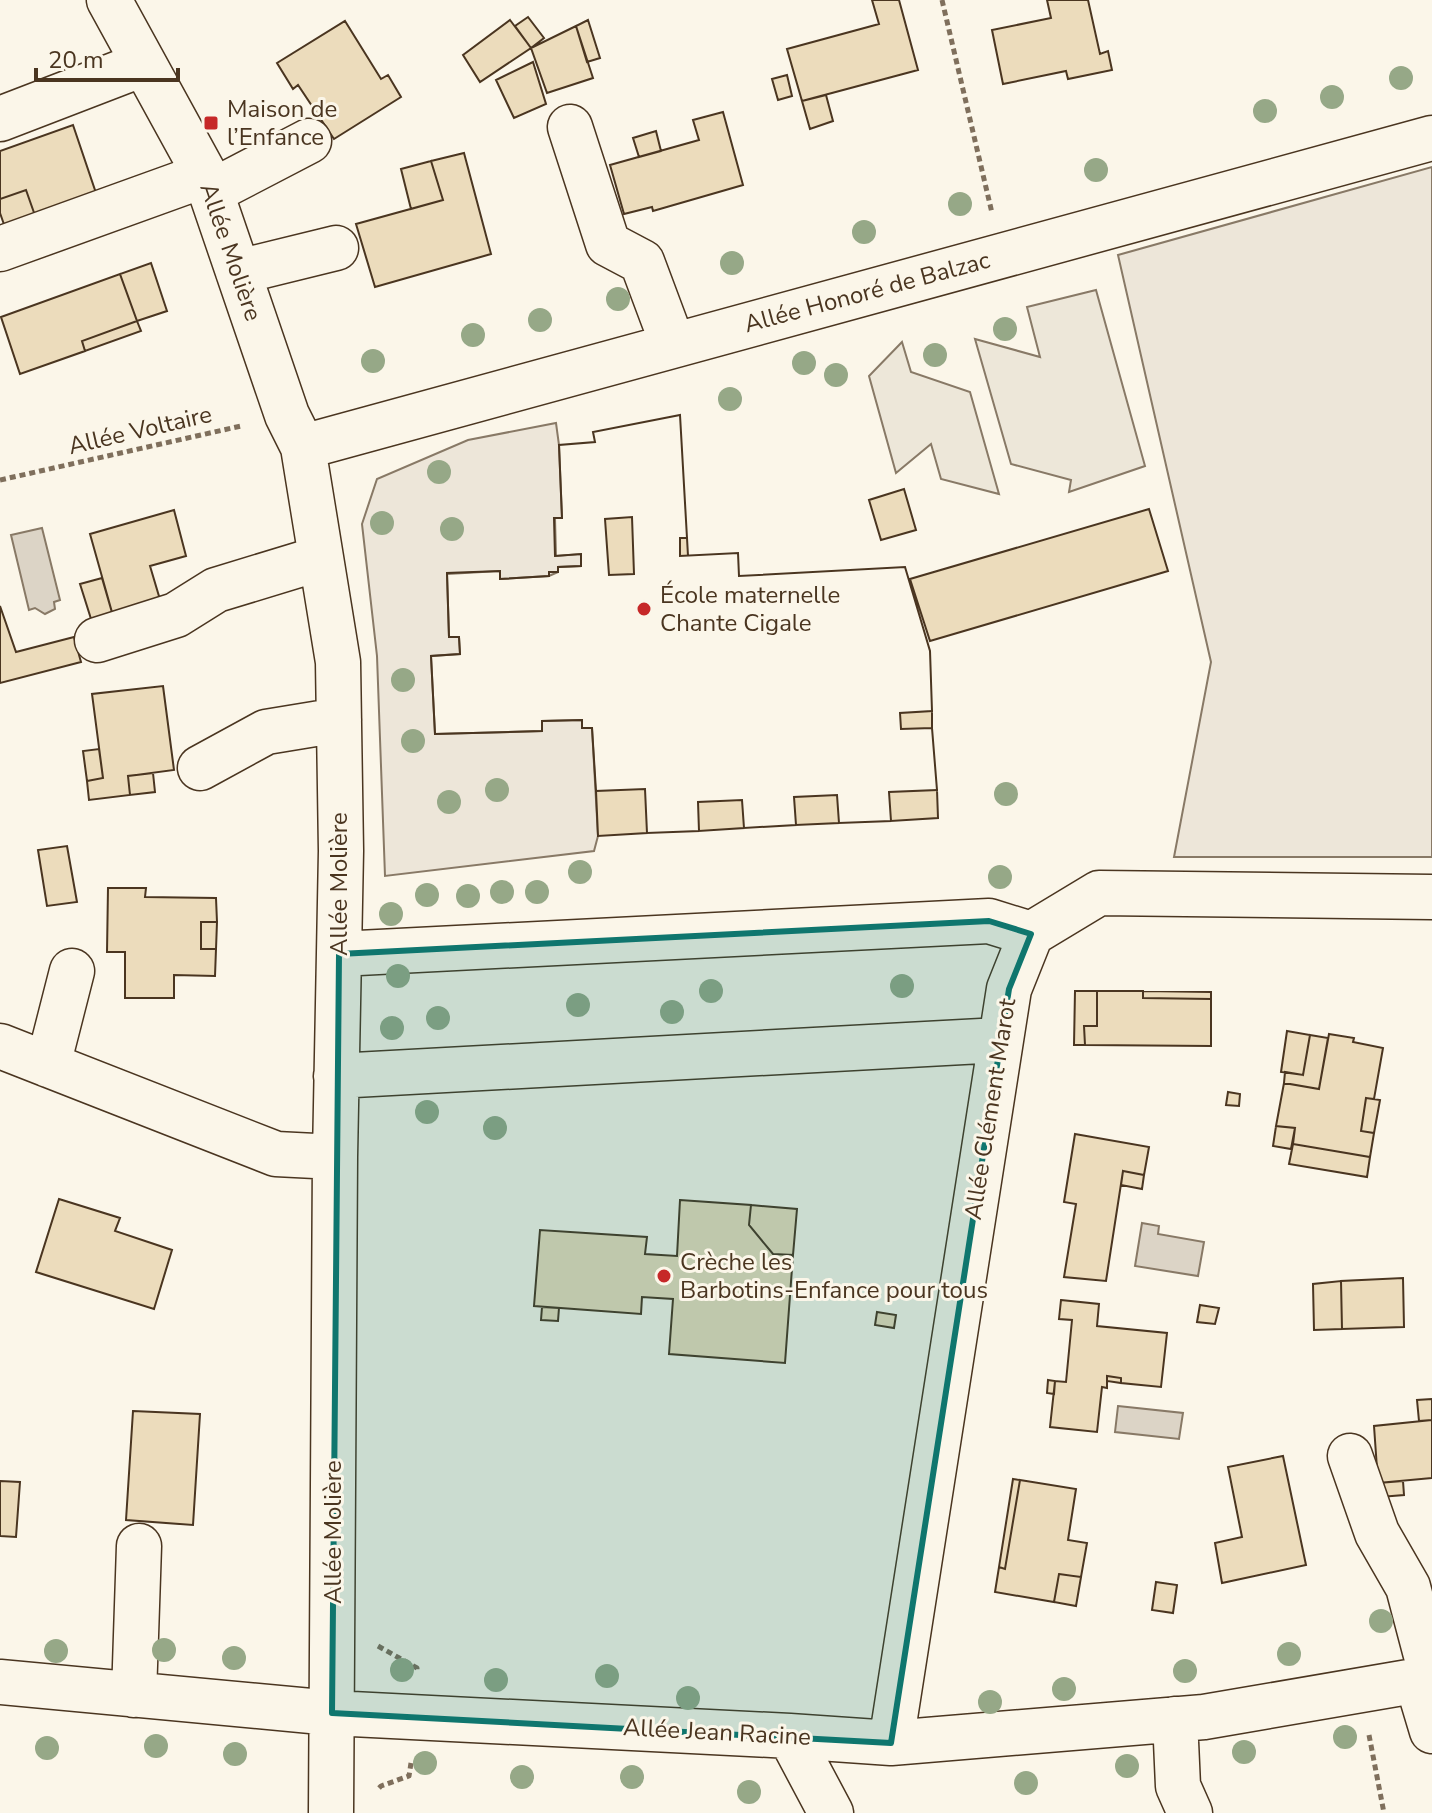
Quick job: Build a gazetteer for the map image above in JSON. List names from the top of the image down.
{
  "streets": {
    "street": [
      "Allée Molière",
      "Allée Honoré de Balzac",
      "Allée Clément Marot",
      "Allée Jean Racine"
    ],
    "path": ["Allée Voltaire"]
  },
  "crossings": [
    ["Allée Molière", "Allée Honoré de Balzac"],
    ["Allée Molière", "Allée Voltaire"],
    ["Allée Molière", "Allée Jean Racine"],
    ["Allée Honoré de Balzac", "Allée Voltaire"],
    ["Allée Clément Marot", "Allée Jean Racine"]
  ],
  "places": {
    "transit": ["Maison de l’Enfance"],
    "other": ["École maternelle Chante Cigale", "Crèche les Barbotins-Enfance pour tous"]
  },
  "scale_bar": "20 m"
}
